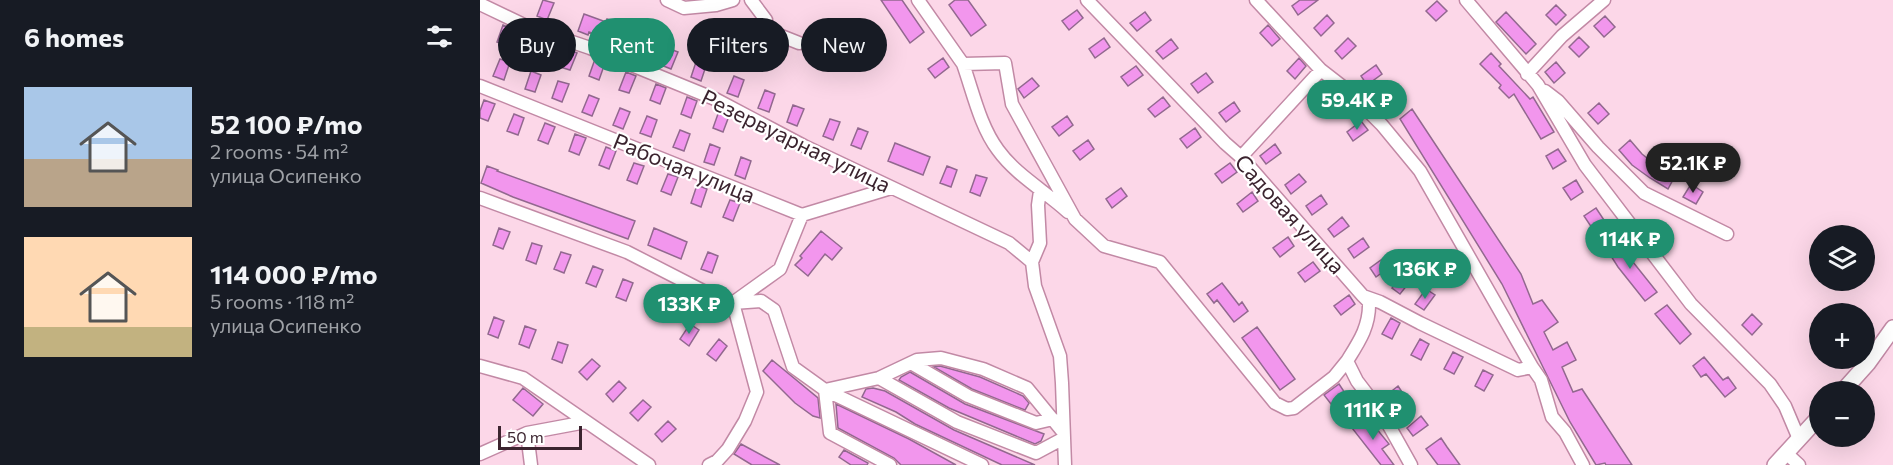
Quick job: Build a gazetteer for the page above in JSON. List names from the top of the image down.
{
  "streets": {
    "street": ["Резервуарная улица", "Рабочая улица", "Садовая улица"]
  },
  "scale_bar": "50 m",
  "page": {
    "heading": "6 homes",
    "chip": [
      "Buy",
      "Rent",
      "Filters",
      "New"
    ],
    "list": [
      {
        "name": "52 100 ₽/mo",
        "note": "2 rooms · 54 m² · улица Осипенко"
      },
      {
        "name": "114 000 ₽/mo",
        "note": "5 rooms · 118 m² · улица Осипенко"
      }
    ],
    "price": [
      "59.4K ₽",
      "52.1K ₽",
      "114K ₽",
      "136K ₽",
      "133K ₽",
      "111K ₽"
    ],
    "map_buttons": ["+", "−"],
    "scale": "50 m"
  }
}
